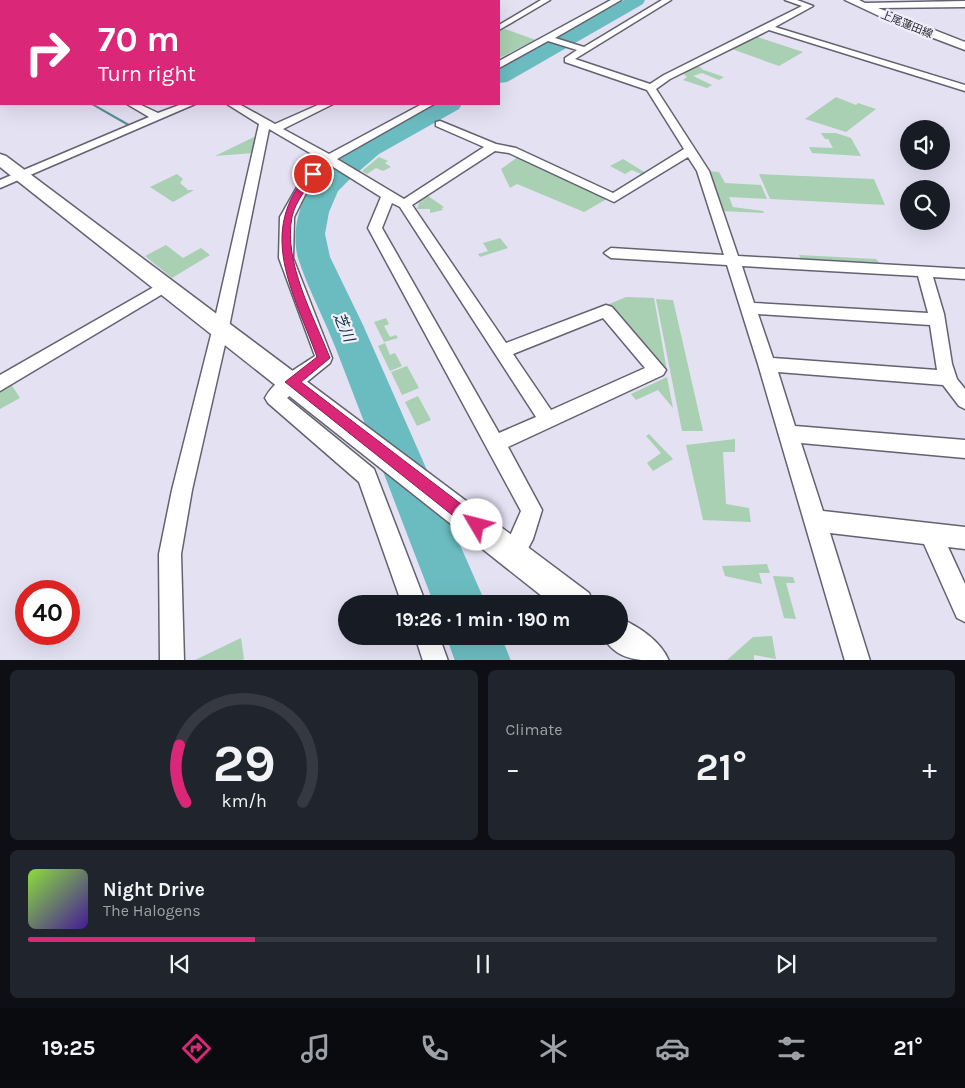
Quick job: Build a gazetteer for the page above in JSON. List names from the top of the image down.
{
  "streets": {
    "street": ["上尾蓮田線"]
  },
  "water": ["芝川"],
  "page": {
    "turn": ["70 m", "Turn right"],
    "limit": "40",
    "trip": "19:26 · 1 min · 190 m",
    "tile": "Climate",
    "heat": ["−", "21°", "+"],
    "song": ["Night Drive", "The Halogens"],
    "tabs": ["19:25", "21°"],
    "gauge": ["29", "km/h"]
  }
}
